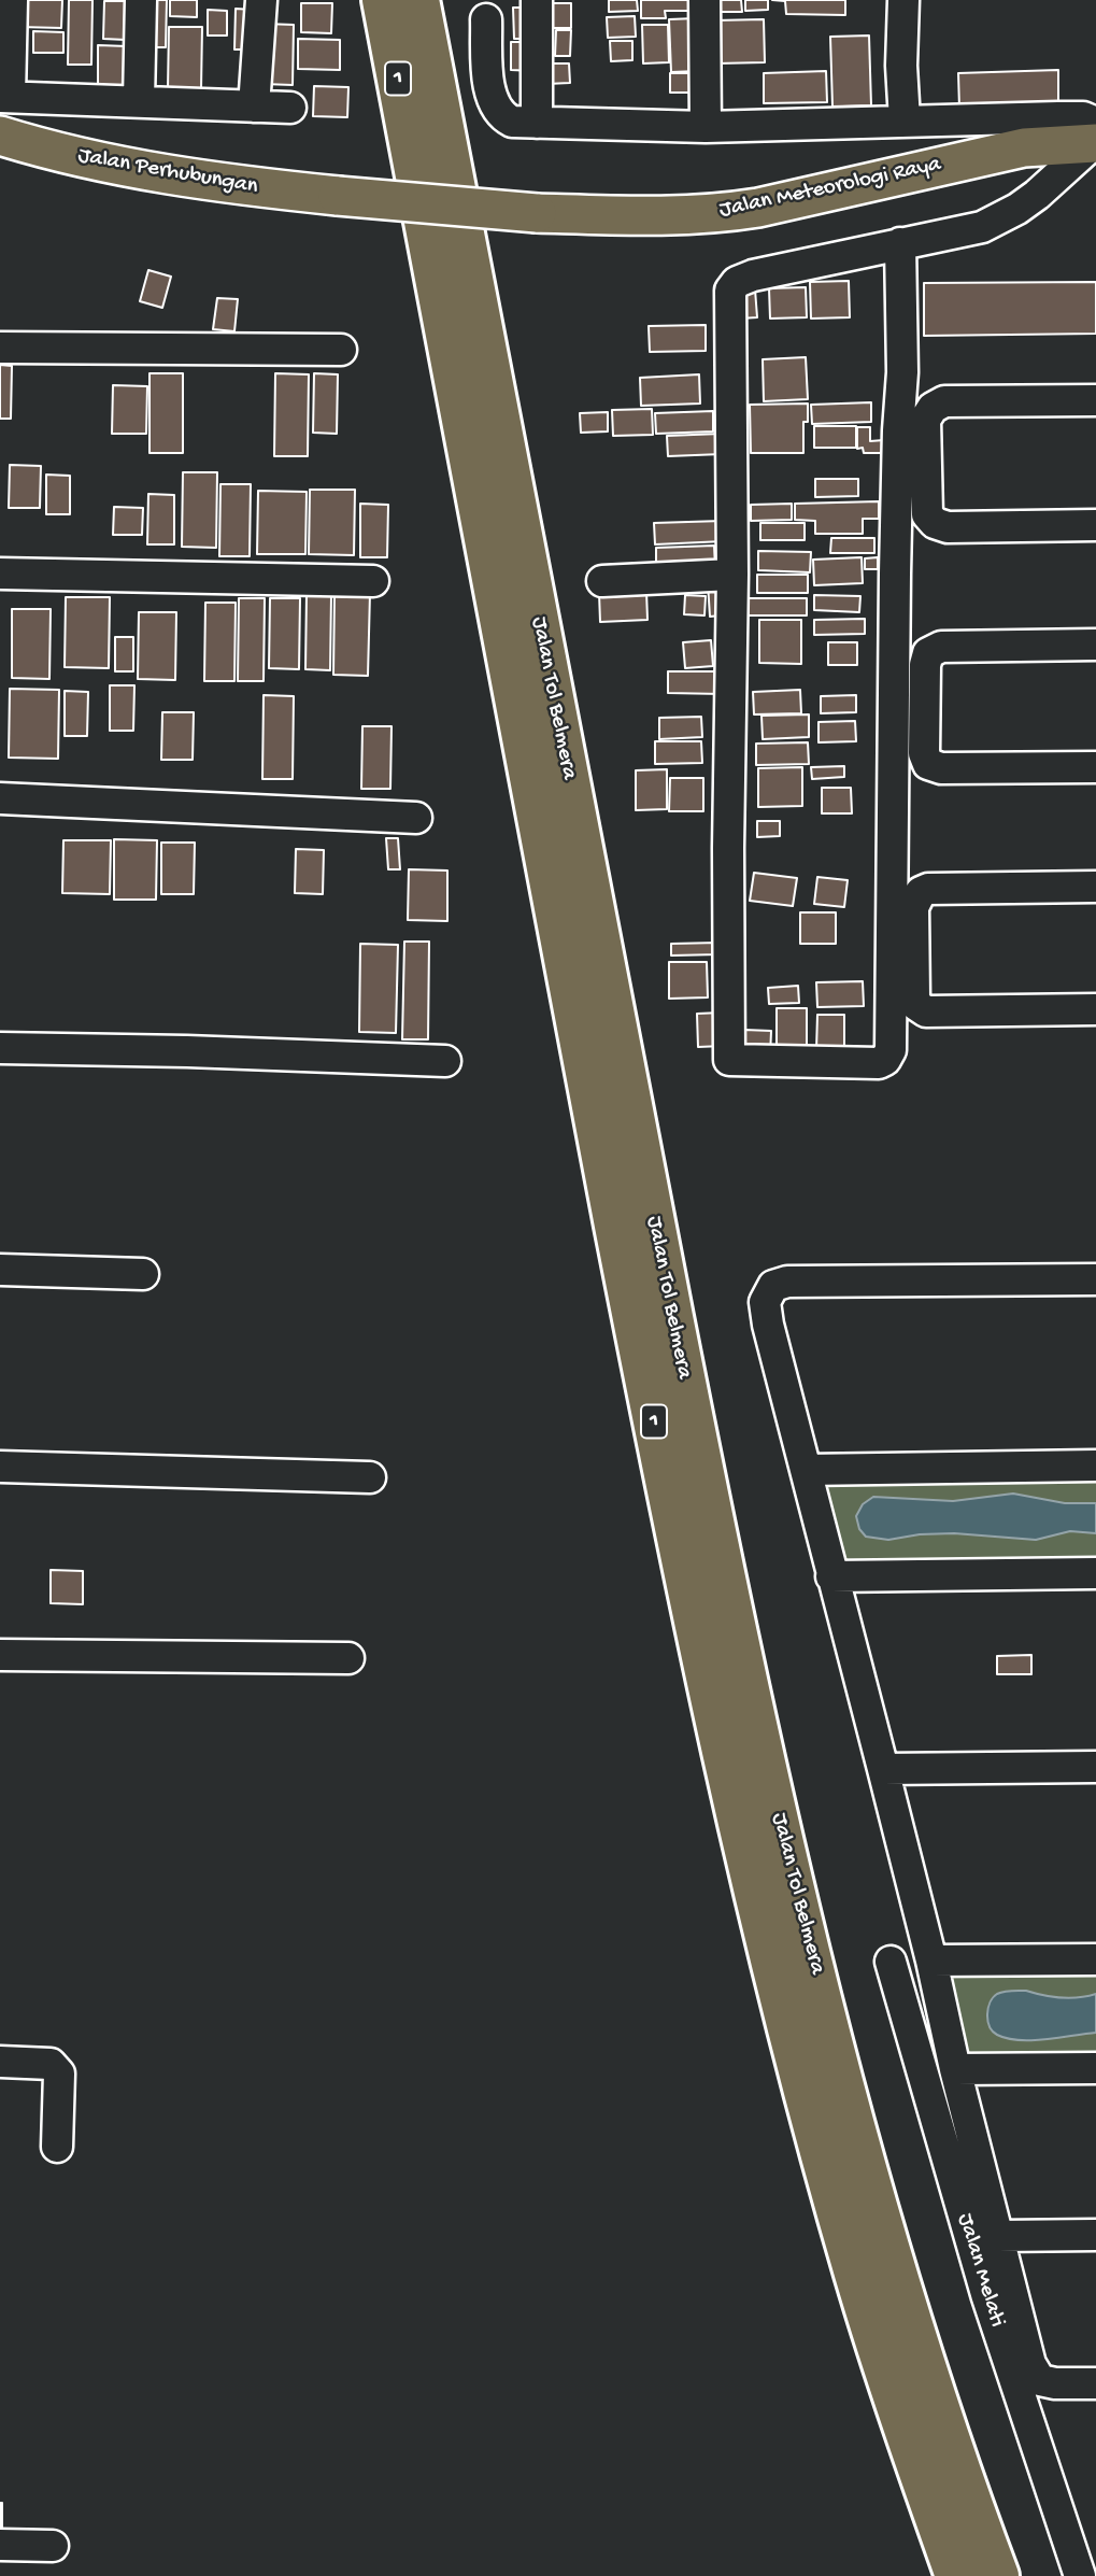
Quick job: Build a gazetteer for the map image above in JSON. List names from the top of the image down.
{
  "streets": {
    "highway": ["1", "Jalan Tol Belmera"],
    "main road": ["Jalan Perhubungan", "Jalan Meteorologi Raya"],
    "street": ["Jalan Melati"]
  },
  "crossings": [
    ["Jalan Perhubungan", "Jalan Meteorologi Raya"]
  ]
}
